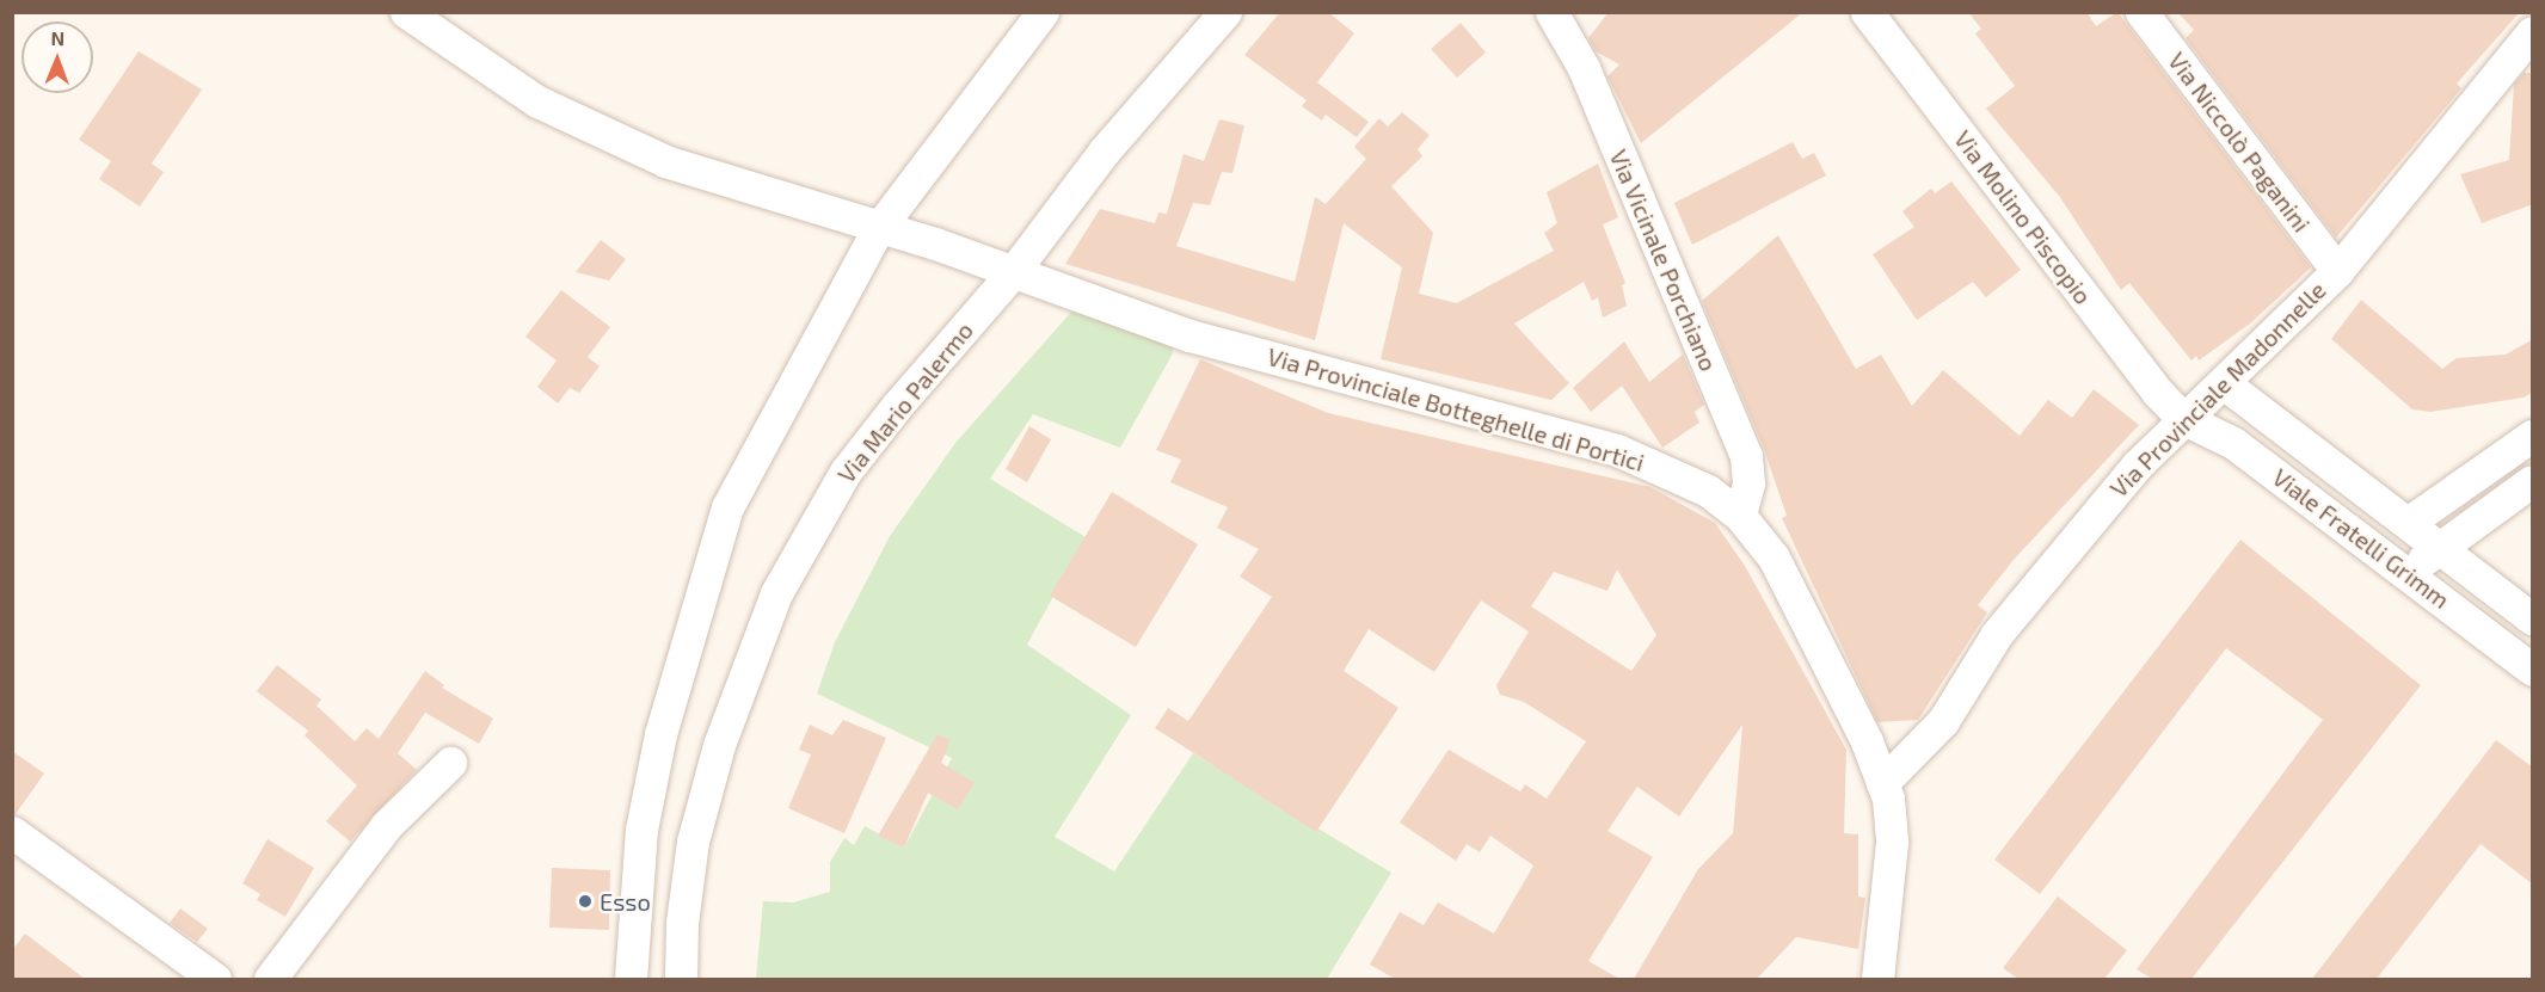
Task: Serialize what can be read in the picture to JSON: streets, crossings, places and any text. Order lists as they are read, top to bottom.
{
  "streets": {
    "street": [
      "Via Niccolò Paganini",
      "Via Molino Piscopio",
      "Via Vicinale Porchiano",
      "Via Provinciale Madonnelle",
      "Via Mario Palermo",
      "Via Provinciale Botteghelle di Portici",
      "Viale Fratelli Grimm"
    ]
  },
  "crossings": [
    ["Via Niccolò Paganini", "Via Provinciale Madonnelle"],
    ["Via Molino Piscopio", "Via Provinciale Madonnelle"],
    ["Via Molino Piscopio", "Viale Fratelli Grimm"],
    ["Via Vicinale Porchiano", "Via Provinciale Botteghelle di Portici"],
    ["Via Provinciale Madonnelle", "Via Provinciale Botteghelle di Portici"],
    ["Via Provinciale Madonnelle", "Viale Fratelli Grimm"],
    ["Via Mario Palermo", "Via Provinciale Botteghelle di Portici"]
  ],
  "places": ["Esso"],
  "north": "top"
}
